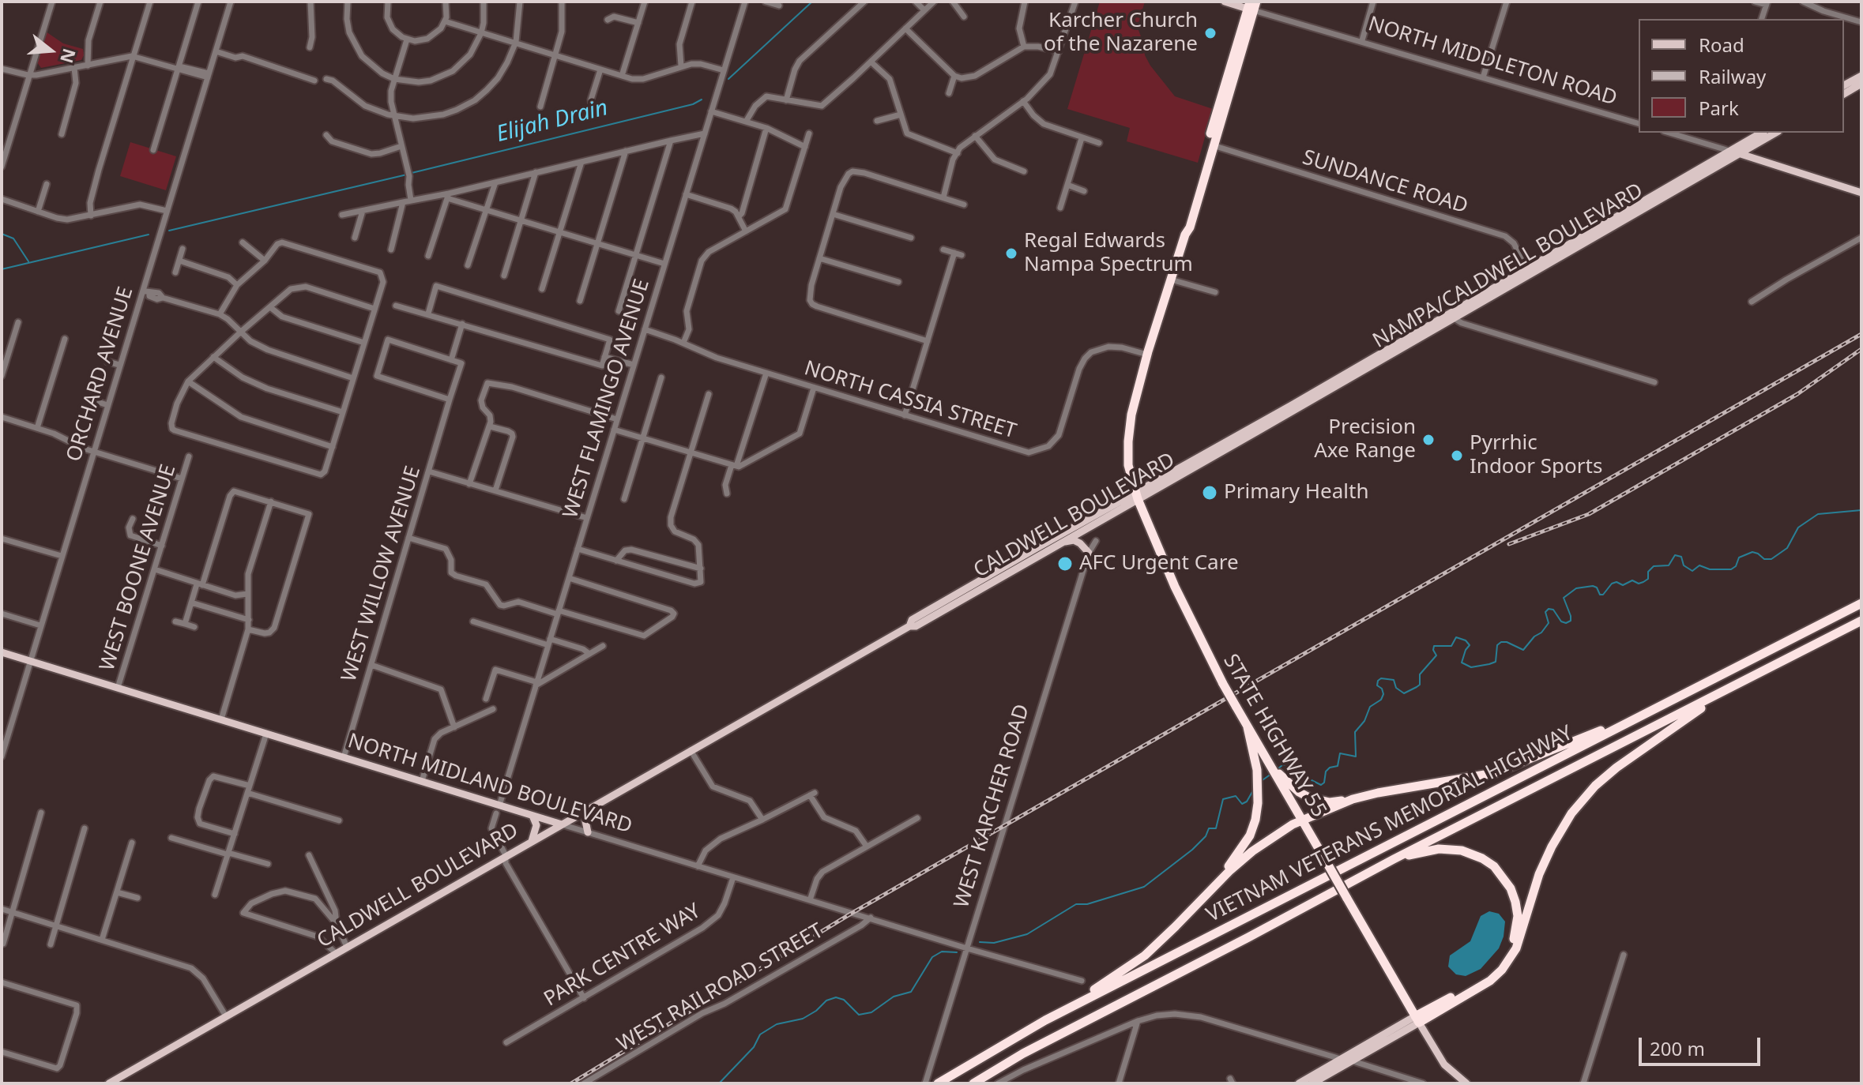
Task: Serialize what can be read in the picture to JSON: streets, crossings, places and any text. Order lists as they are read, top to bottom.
{
  "streets": {
    "highway": ["STATE HIGHWAY 55", "VIETNAM VETERANS MEMORIAL HIGHWAY"],
    "main road": [
      "NORTH MIDDLETON ROAD",
      "NAMPA/CALDWELL BOULEVARD",
      "CALDWELL BOULEVARD",
      "NORTH MIDLAND BOULEVARD"
    ],
    "street": [
      "SUNDANCE ROAD",
      "ORCHARD AVENUE",
      "WEST FLAMINGO AVENUE",
      "NORTH CASSIA STREET",
      "WEST BOONE AVENUE",
      "WEST WILLOW AVENUE",
      "WEST KARCHER ROAD",
      "PARK CENTRE WAY",
      "WEST RAILROAD STREET"
    ]
  },
  "crossings": [
    ["SUNDANCE ROAD", "NAMPA/CALDWELL BOULEVARD"],
    ["NAMPA/CALDWELL BOULEVARD", "CALDWELL BOULEVARD"],
    ["ORCHARD AVENUE", "NORTH MIDLAND BOULEVARD"],
    ["WEST FLAMINGO AVENUE", "NORTH CASSIA STREET"],
    ["WEST FLAMINGO AVENUE", "NORTH MIDLAND BOULEVARD"],
    ["CALDWELL BOULEVARD", "STATE HIGHWAY 55"],
    ["CALDWELL BOULEVARD", "NORTH MIDLAND BOULEVARD"],
    ["WEST BOONE AVENUE", "NORTH MIDLAND BOULEVARD"],
    ["WEST WILLOW AVENUE", "NORTH MIDLAND BOULEVARD"],
    ["NORTH MIDLAND BOULEVARD", "WEST KARCHER ROAD"],
    ["NORTH MIDLAND BOULEVARD", "PARK CENTRE WAY"],
    ["NORTH MIDLAND BOULEVARD", "WEST RAILROAD STREET"]
  ],
  "water": ["Elijah Drain"],
  "places": [
    "Karcher Church of the Nazarene",
    "Regal Edwards Nampa Spectrum",
    "Precision Axe Range",
    "Pyrrhic Indoor Sports",
    "Primary Health",
    "AFC Urgent Care"
  ],
  "legend": ["Road", "Railway", "Park"],
  "scale_bar": "200 m",
  "north": "right"
}
